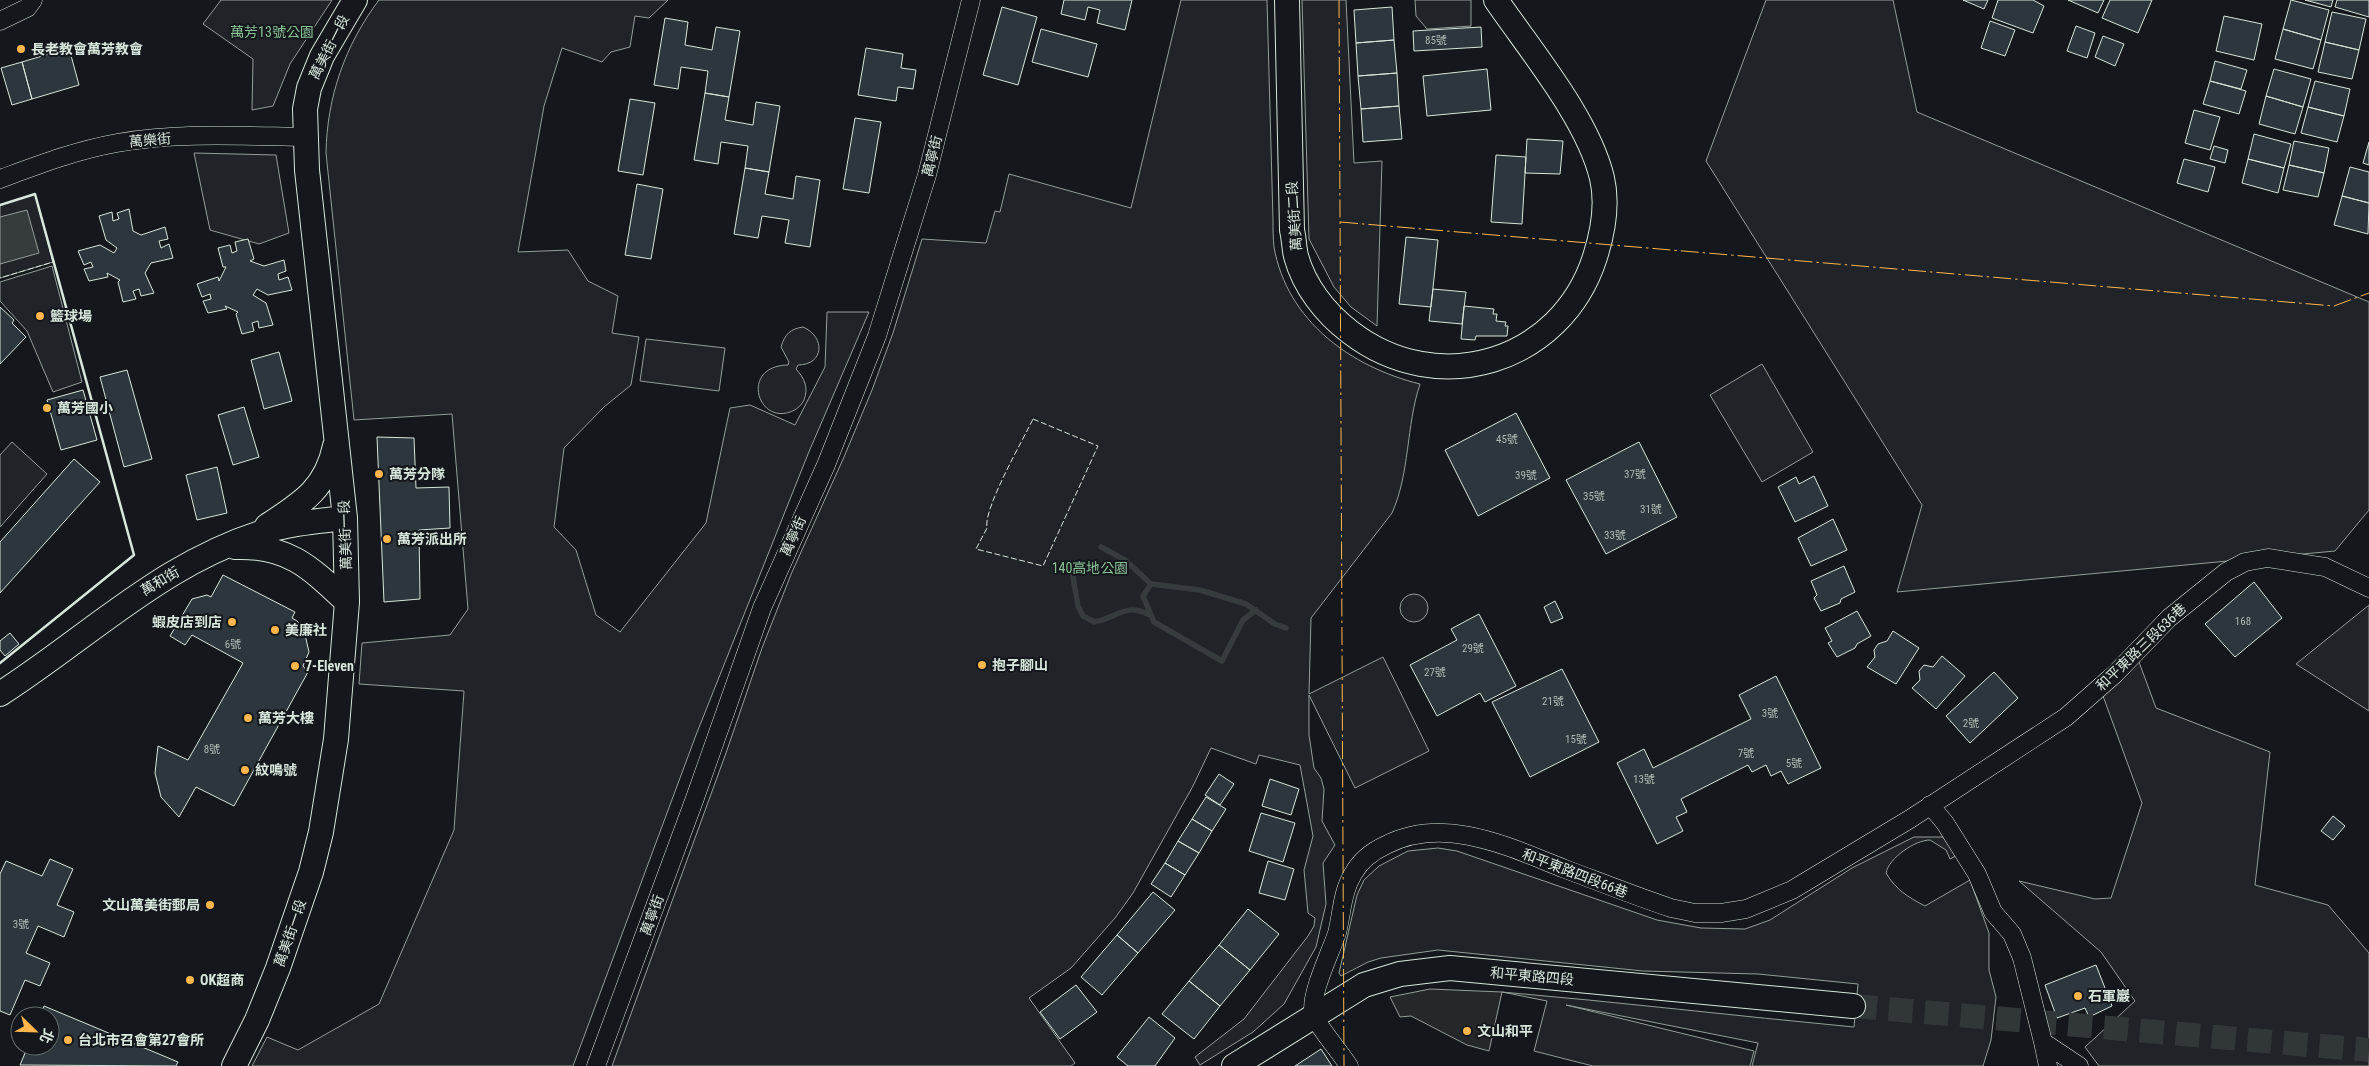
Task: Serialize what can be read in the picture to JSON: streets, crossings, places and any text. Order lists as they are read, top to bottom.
{
  "streets": {
    "street": [
      "萬美街一段",
      "萬樂街",
      "萬寧街",
      "萬美街二段",
      "萬和街",
      "和平東路三段636巷",
      "和平東路四段66巷",
      "和平東路四段"
    ]
  },
  "crossings": [
    ["萬美街一段", "萬樂街"],
    ["萬美街一段", "萬和街"],
    ["和平東路三段636巷", "和平東路四段66巷"],
    ["和平東路四段66巷", "和平東路四段"]
  ],
  "parks": ["萬芳13號公園", "140高地公園"],
  "places": [
    "長老教會萬芳教會",
    "籃球場",
    "萬芳國小",
    "萬芳分隊",
    "萬芳派出所",
    "蝦皮店到店",
    "美廉社",
    "抱子腳山",
    "7-Eleven",
    "萬芳大樓",
    "紋鳴號",
    "文山萬美街郵局",
    "OK超商",
    "石軍巖",
    "文山和平",
    "台北市召會第27會所"
  ],
  "house_numbers": [
    "85號",
    "45號",
    "37號",
    "39號",
    "35號",
    "31號",
    "33號",
    "168",
    "6號",
    "29號",
    "27號",
    "21號",
    "3號",
    "2號",
    "15號",
    "8號",
    "7號",
    "5號",
    "13號",
    "3號"
  ],
  "north": "bottom right"
}
